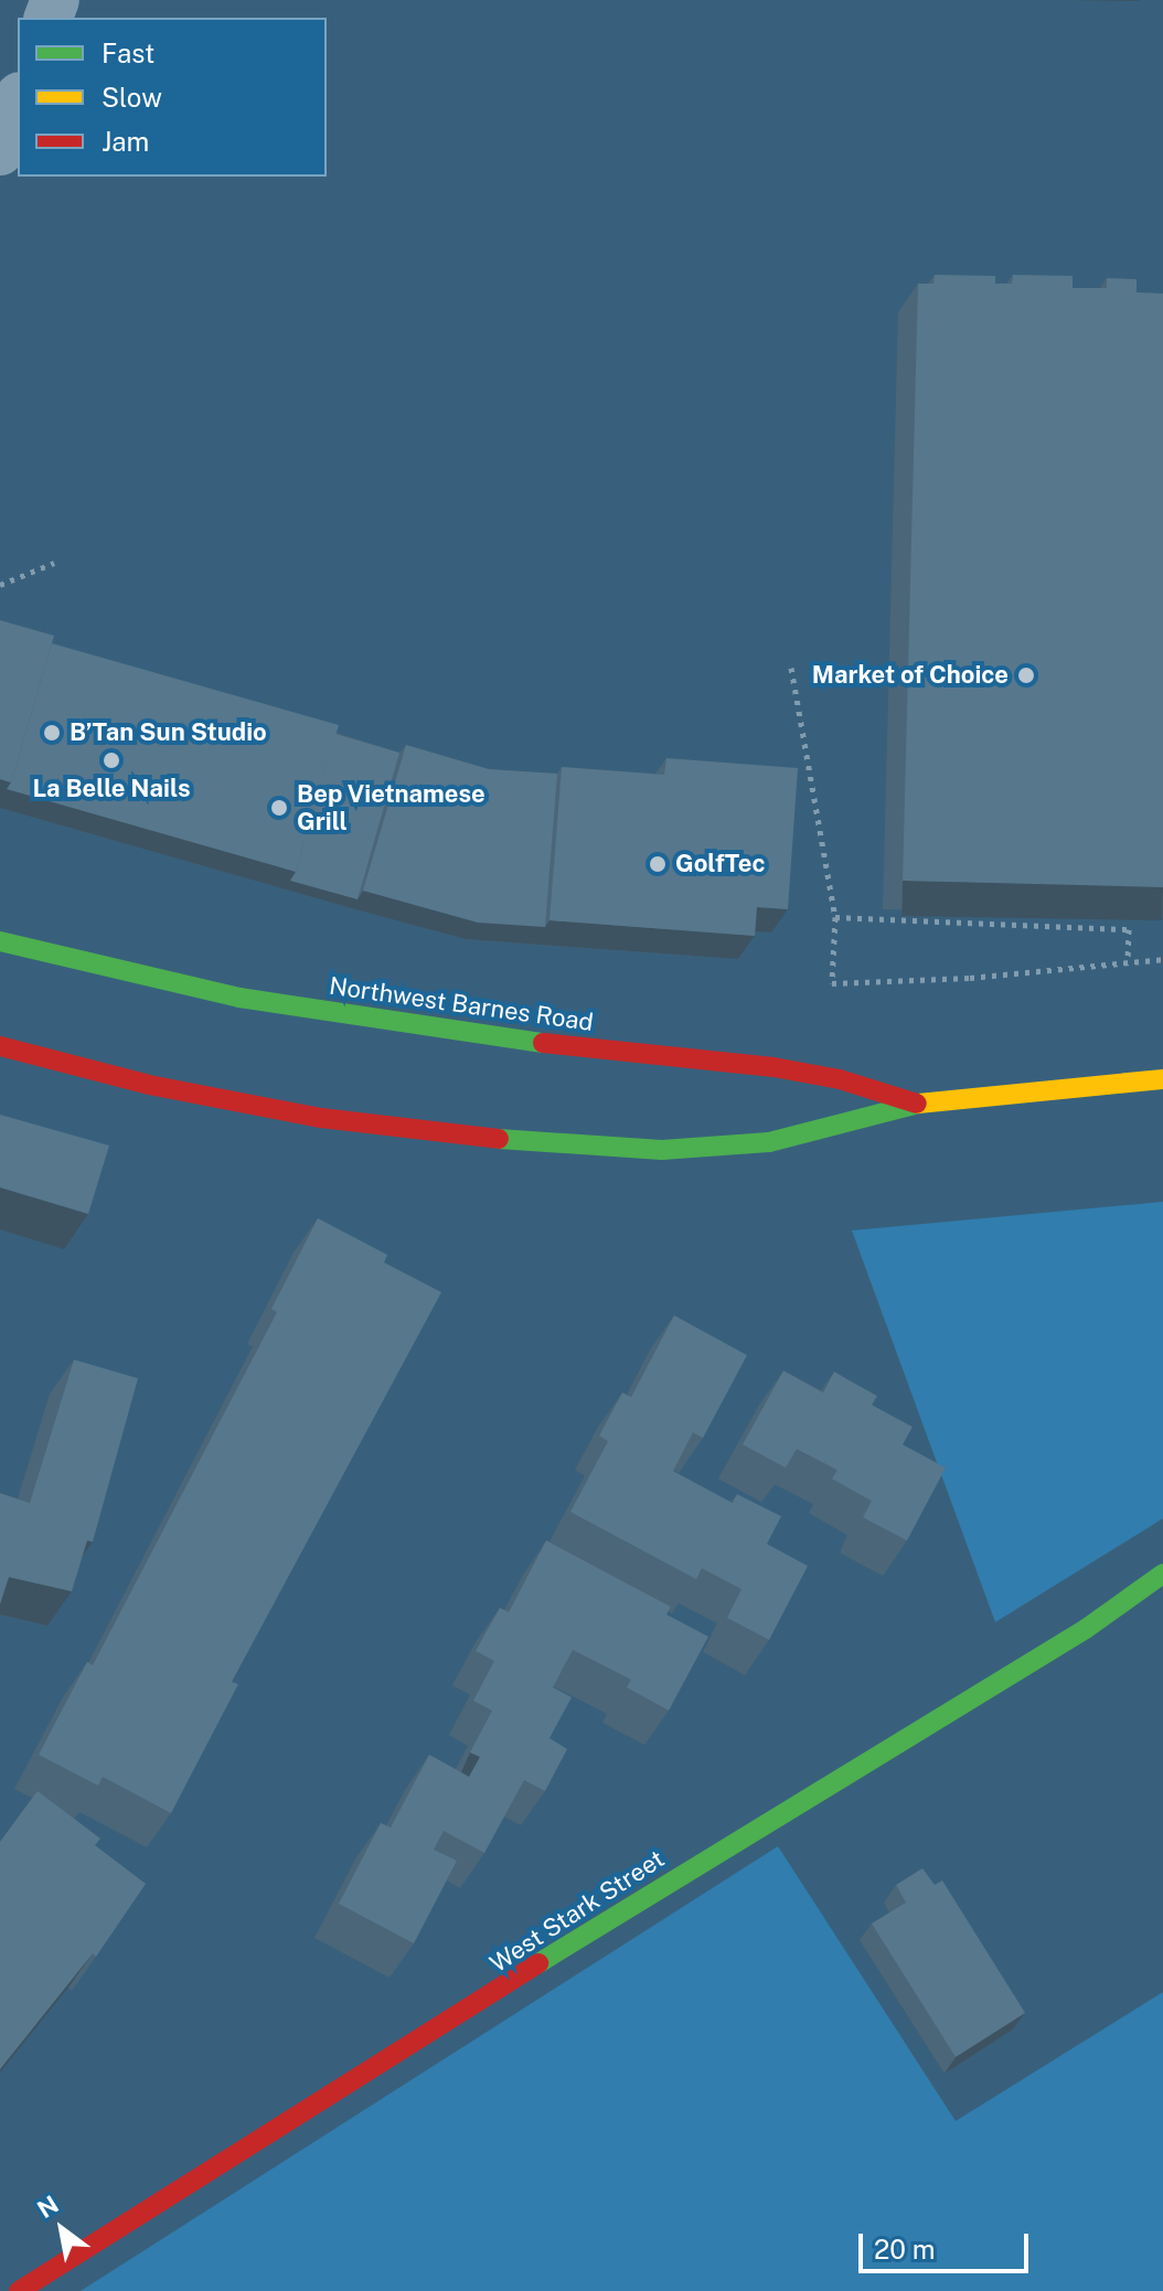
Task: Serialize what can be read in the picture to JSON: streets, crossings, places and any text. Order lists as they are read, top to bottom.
{
  "streets": {
    "main road": ["Northwest Barnes Road", "West Stark Street"]
  },
  "places": [
    "Market of Choice",
    "B’Tan Sun Studio",
    "La Belle Nails",
    "Bep Vietnamese Grill",
    "GolfTec"
  ],
  "legend": ["Fast", "Slow", "Jam"],
  "scale_bar": "20 m",
  "north": "top left"
}
